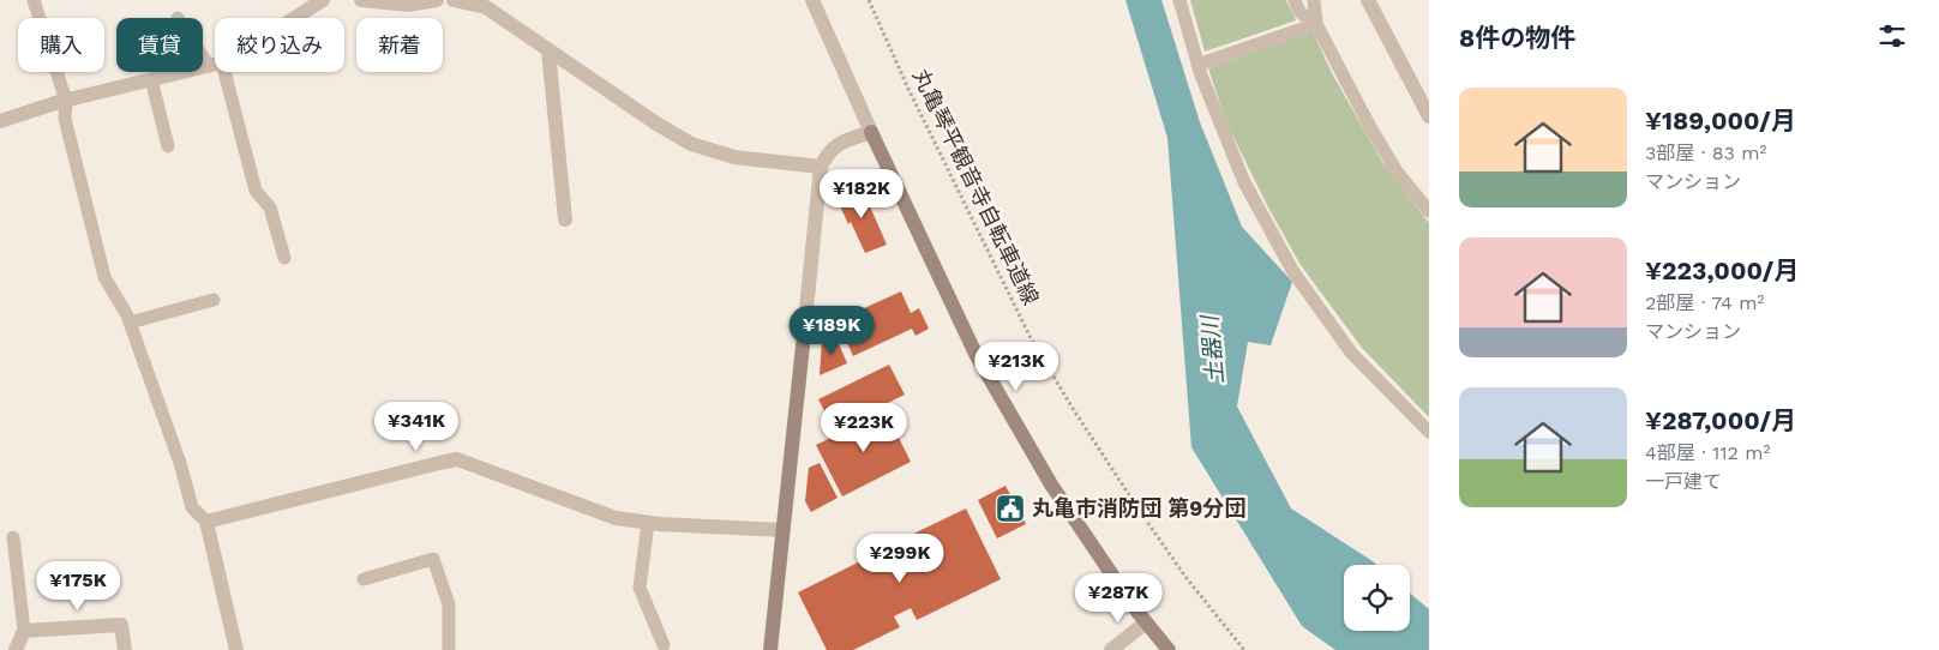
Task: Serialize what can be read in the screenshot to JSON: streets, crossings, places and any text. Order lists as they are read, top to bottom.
{
  "streets": {
    "path": ["丸亀琴平観音寺自転車道線"]
  },
  "water": ["土器川"],
  "places": {
    "public building": ["丸亀市消防団 第9分団"]
  },
  "page": {
    "heading": "8件の物件",
    "chip": [
      "購入",
      "賃貸",
      "絞り込み",
      "新着"
    ],
    "list": [
      {
        "name": "¥189,000/月",
        "note": "3部屋 · 83 m² · マンション"
      },
      {
        "name": "¥223,000/月",
        "note": "2部屋 · 74 m² · マンション"
      },
      {
        "name": "¥287,000/月",
        "note": "4部屋 · 112 m² · 一戸建て"
      }
    ],
    "price": [
      "¥182K",
      "¥189K",
      "¥213K",
      "¥341K",
      "¥223K",
      "¥299K",
      "¥175K",
      "¥287K"
    ]
  }
}
